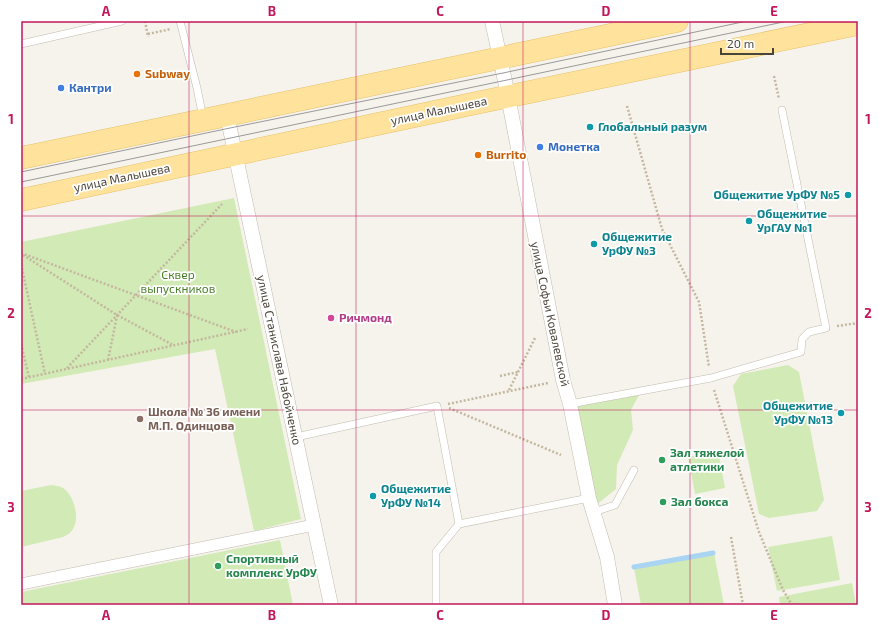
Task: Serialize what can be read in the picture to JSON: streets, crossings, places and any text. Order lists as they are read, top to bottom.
{
  "streets": {
    "main road": ["улица Малышева"],
    "street": ["улица Софьи Ковалевской", "улица Станислава Набойченко"]
  },
  "crossings": [
    ["улица Малышева", "улица Софьи Ковалевской"],
    ["улица Малышева", "улица Станислава Набойченко"]
  ],
  "parks": ["Сквер выпускников"],
  "places": [
    "Subway",
    "Кантри",
    "Глобальный разум",
    "Монетка",
    "Burrito",
    "Общежитие УрФУ №5",
    "Общежитие УрГАУ №1",
    "Общежитие УрФУ №3",
    "Ричмонд",
    "Общежитие УрФУ №13",
    "Школа № 36 имени М.П. Одинцова",
    "Зал тяжелой атлетики",
    "Общежитие УрФУ №14",
    "Зал бокса",
    "Спортивный комплекс УрФУ"
  ],
  "scale_bar": "20 m",
  "grid": {
    "columns": [
      "A",
      "B",
      "C",
      "D",
      "E"
    ],
    "rows": ["1", "2", "3"]
  }
}
